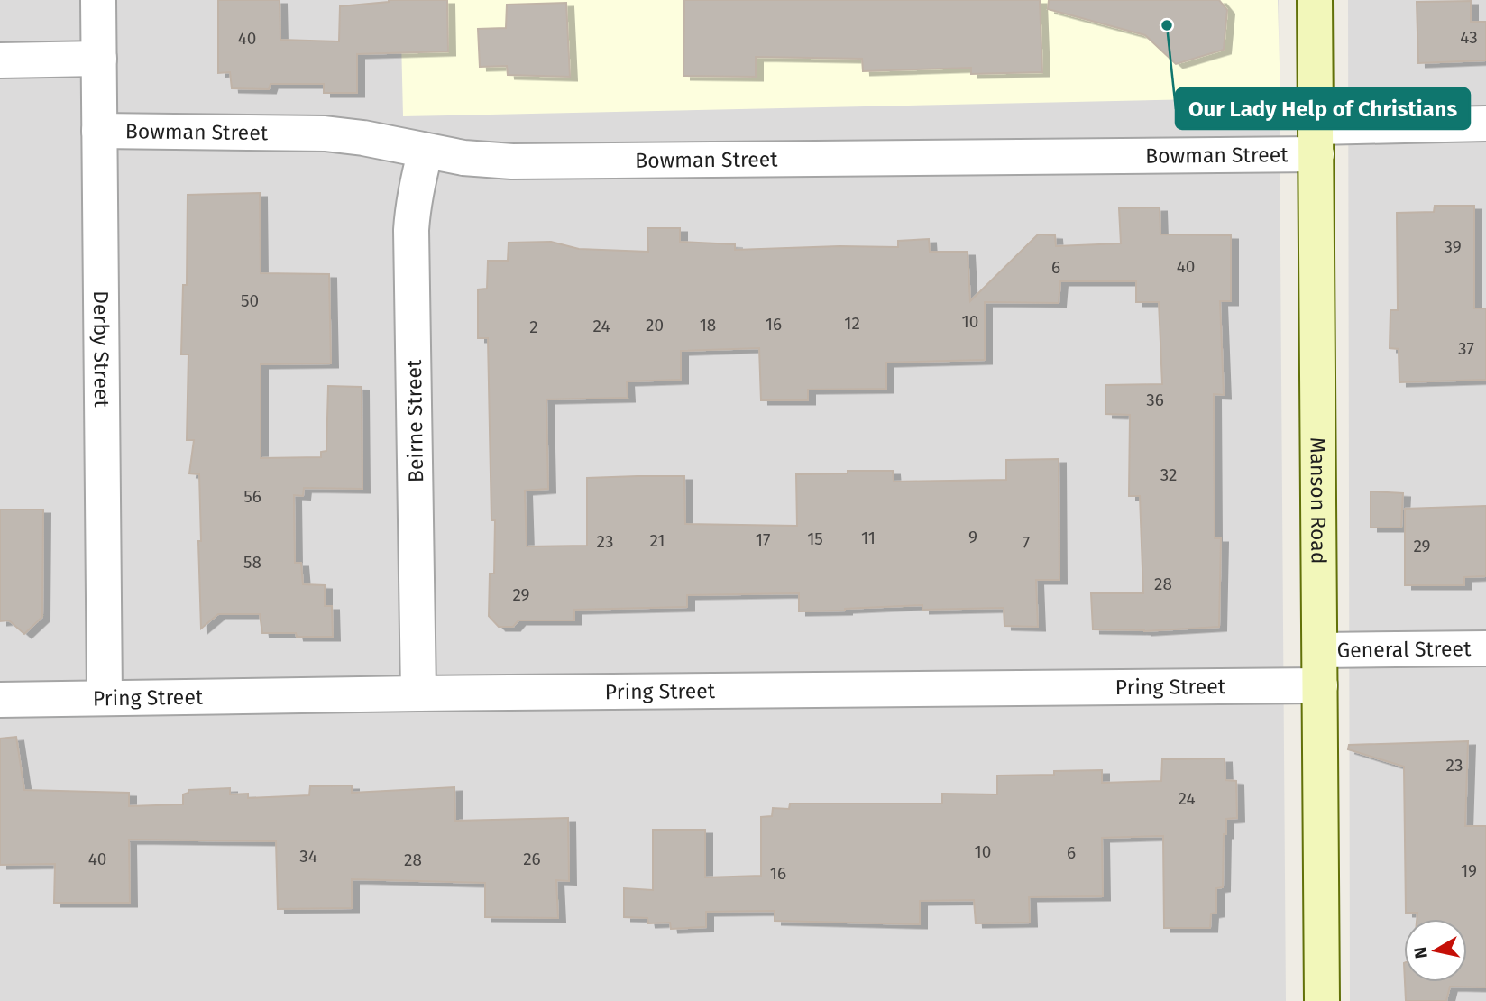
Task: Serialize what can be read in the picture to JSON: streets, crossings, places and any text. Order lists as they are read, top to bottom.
{
  "streets": {
    "street": [
      "Bowman Street",
      "Derby Street",
      "Beirne Street",
      "Manson Road",
      "General Street",
      "Pring Street"
    ]
  },
  "crossings": [
    ["Bowman Street", "Derby Street"],
    ["Bowman Street", "Beirne Street"],
    ["Bowman Street", "Manson Road"],
    ["Derby Street", "Pring Street"],
    ["Beirne Street", "Pring Street"],
    ["Manson Road", "General Street"],
    ["Manson Road", "Pring Street"]
  ],
  "places": ["Our Lady Help of Christians"],
  "house_numbers": [
    "43",
    "40",
    "39",
    "40",
    "6",
    "50",
    "10",
    "12",
    "16",
    "20",
    "18",
    "24",
    "2",
    "37",
    "36",
    "32",
    "56",
    "9",
    "11",
    "15",
    "17",
    "21",
    "23",
    "7",
    "29",
    "58",
    "28",
    "29",
    "23",
    "24",
    "10",
    "6",
    "34",
    "40",
    "26",
    "28",
    "19",
    "16"
  ],
  "north": "left"
}
